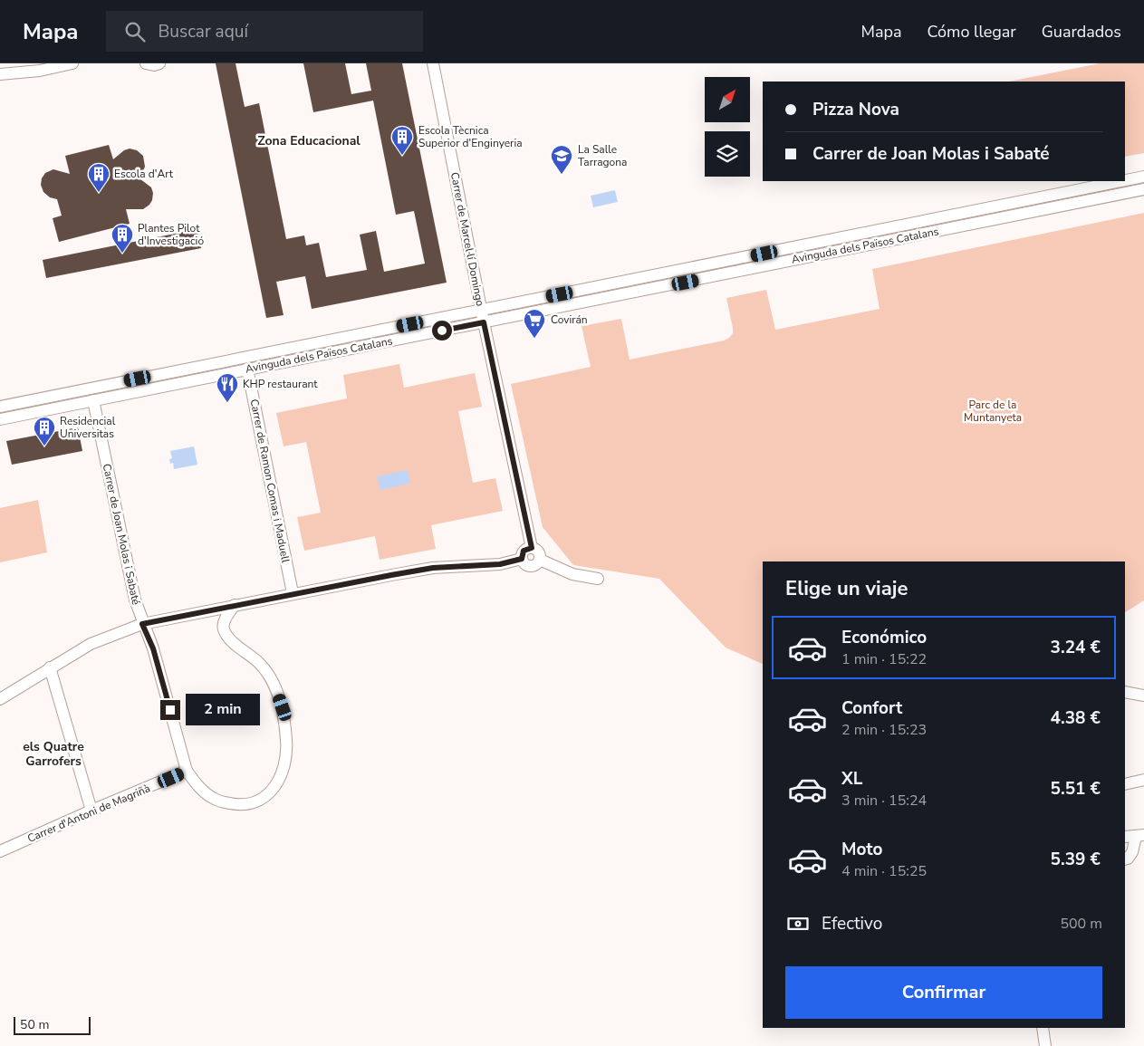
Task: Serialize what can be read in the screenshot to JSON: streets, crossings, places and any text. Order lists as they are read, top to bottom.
{
  "streets": {
    "street": [
      "Carrer de Marcel·lí Domingo",
      "Avinguda dels Països Catalans",
      "Carrer de Ramon Comas i Maduell",
      "Carrer de Joan Molas i Sabaté",
      "Carrer d'Antoni de Magriñà"
    ]
  },
  "crossings": [
    ["Carrer de Marcel·lí Domingo", "Avinguda dels Països Catalans"],
    ["Avinguda dels Països Catalans", "Carrer de Ramon Comas i Maduell"],
    ["Avinguda dels Països Catalans", "Carrer de Joan Molas i Sabaté"],
    ["Carrer de Joan Molas i Sabaté", "Carrer d'Antoni de Magriñà"]
  ],
  "districts": ["Zona Educacional", "els Quatre Garrofers"],
  "parks": ["Parc de la Muntanyeta"],
  "places": {
    "building": [
      "Escola Tècnica Superior d'Enginyeria",
      "Escola d'Art",
      "Plantes Pilot d'Investigació",
      "Residencial Universitas"
    ],
    "school or university": ["La Salle Tarragona"],
    "supermarket": ["Covirán"],
    "restaurant": ["KHP restaurant"]
  },
  "scale_bar": "50 m",
  "north": "top right",
  "page": {
    "header": "Mapa",
    "search": "Buscar aquí",
    "nav": ["Mapa", "Cómo llegar", "Guardados"],
    "banner": ["Pizza Nova", "Carrer de Joan Molas i Sabaté"],
    "heading": "Elige un viaje",
    "list": [
      {
        "name": "Económico",
        "note": "1 min · 15:22",
        "value": "3.24 €"
      },
      {
        "name": "Confort",
        "note": "2 min · 15:23",
        "value": "4.38 €"
      },
      {
        "name": "XL",
        "note": "3 min · 15:24",
        "value": "5.51 €"
      },
      {
        "name": "Moto",
        "note": "4 min · 15:25",
        "value": "5.39 €"
      }
    ],
    "bubble": "2 min",
    "pay": ["Efectivo", "500 m"],
    "buttons": "Confirmar",
    "scale": "50 m"
  }
}
